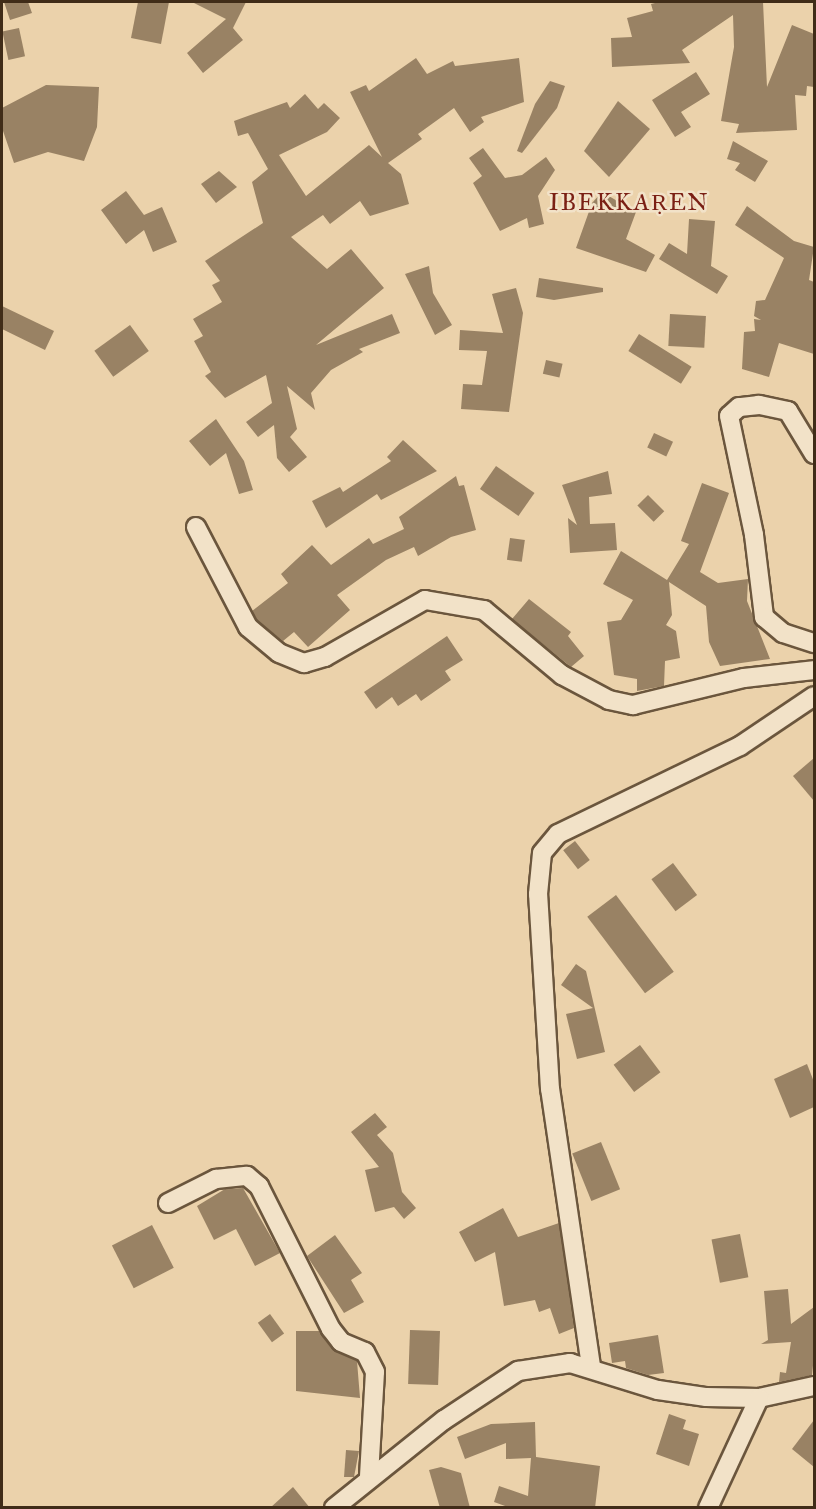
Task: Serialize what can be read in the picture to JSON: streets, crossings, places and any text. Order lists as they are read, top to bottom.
{
  "districts": ["IBEKKAṚEN"]
}
